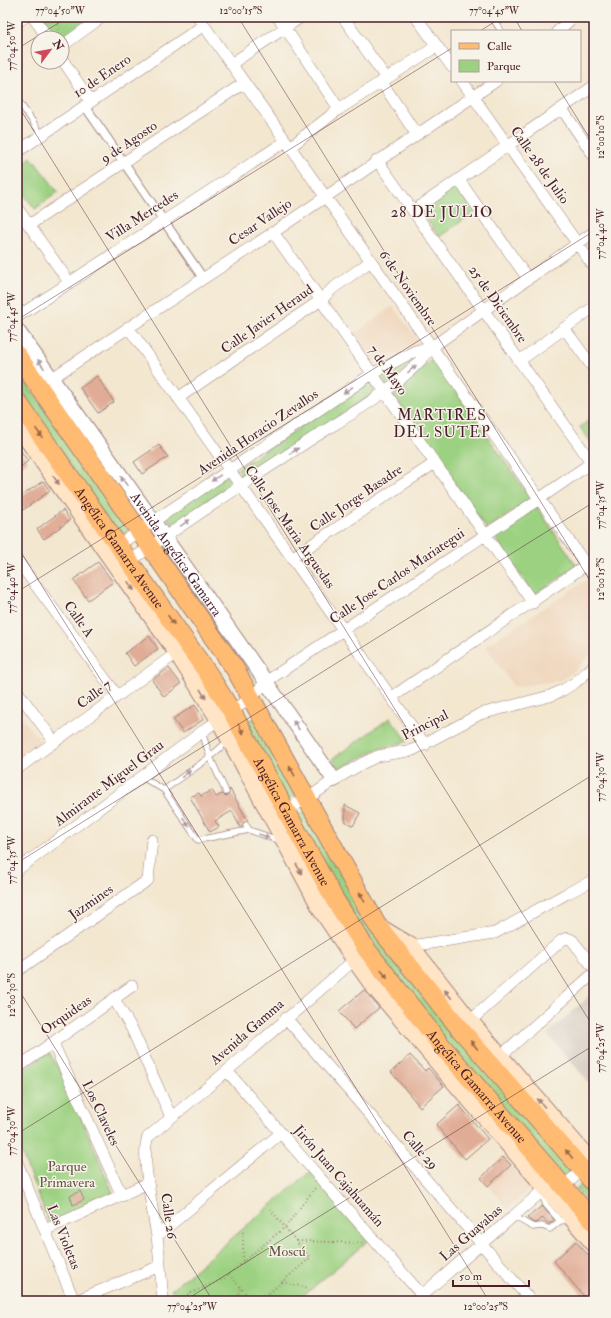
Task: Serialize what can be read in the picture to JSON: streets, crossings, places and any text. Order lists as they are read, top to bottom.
{
  "streets": {
    "main road": ["Angélica Gamarra Avenue"],
    "street": [
      "10 de Enero",
      "9 de Agosto",
      "Calle 28 de Julio",
      "Villa Mercedes",
      "Cesar Vallejo",
      "6 de Noviembre",
      "25 de Diciembre",
      "Calle Javier Heraud",
      "7 de Mayo",
      "Avenida Horacio Zevallos",
      "Calle Jorge Basadre",
      "Calle Jose Maria Arguedas",
      "Avenida Angélica Gamarra",
      "Calle Jose Carlos Mariategui",
      "Calle A",
      "Calle 7",
      "Principal",
      "Almirante Miguel Grau",
      "Jazmines",
      "Orquideas",
      "Avenida Gamma",
      "Los Claveles",
      "Calle 29",
      "Jirón Juan Cajahuamán",
      "Calle 26",
      "Las Guayabas",
      "Las Violetas"
    ]
  },
  "crossings": [
    ["10 de Enero", "6 de Noviembre"],
    ["9 de Agosto", "6 de Noviembre"],
    ["Calle 28 de Julio", "Cesar Vallejo"],
    ["Calle 28 de Julio", "Avenida Horacio Zevallos"],
    ["Villa Mercedes", "6 de Noviembre"],
    ["Cesar Vallejo", "6 de Noviembre"],
    ["Cesar Vallejo", "25 de Diciembre"],
    ["Cesar Vallejo", "7 de Mayo"],
    ["Cesar Vallejo", "Calle Jose Maria Arguedas"],
    ["Cesar Vallejo", "Angélica Gamarra Avenue"],
    ["6 de Noviembre", "Calle Javier Heraud"],
    ["6 de Noviembre", "Avenida Horacio Zevallos"],
    ["6 de Noviembre", "Calle Jose Carlos Mariategui"],
    ["25 de Diciembre", "Avenida Horacio Zevallos"],
    ["25 de Diciembre", "Calle Jose Carlos Mariategui"],
    ["Calle Javier Heraud", "7 de Mayo"],
    ["Calle Javier Heraud", "Calle Jose Maria Arguedas"],
    ["7 de Mayo", "Avenida Horacio Zevallos"],
    ["7 de Mayo", "Calle Jorge Basadre"],
    ["7 de Mayo", "Calle Jose Carlos Mariategui"],
    ["Avenida Horacio Zevallos", "Calle Jose Maria Arguedas"],
    ["Avenida Horacio Zevallos", "Angélica Gamarra Avenue"],
    ["Avenida Horacio Zevallos", "Avenida Angélica Gamarra"],
    ["Calle Jorge Basadre", "Calle Jose Maria Arguedas"],
    ["Calle Jose Maria Arguedas", "Calle Jose Carlos Mariategui"],
    ["Calle Jose Maria Arguedas", "Principal"],
    ["Angélica Gamarra Avenue", "Avenida Angélica Gamarra"],
    ["Angélica Gamarra Avenue", "Calle Jose Carlos Mariategui"],
    ["Angélica Gamarra Avenue", "Calle 7"],
    ["Angélica Gamarra Avenue", "Principal"],
    ["Angélica Gamarra Avenue", "Almirante Miguel Grau"],
    ["Angélica Gamarra Avenue", "Avenida Gamma"],
    ["Angélica Gamarra Avenue", "Las Guayabas"],
    ["Avenida Angélica Gamarra", "Calle Jose Carlos Mariategui"],
    ["Avenida Angélica Gamarra", "Principal"],
    ["Calle Jose Carlos Mariategui", "Almirante Miguel Grau"],
    ["Calle A", "Calle 7"],
    ["Orquideas", "Los Claveles"],
    ["Avenida Gamma", "Calle 29"],
    ["Avenida Gamma", "Jirón Juan Cajahuamán"],
    ["Avenida Gamma", "Calle 26"],
    ["Calle 29", "Las Guayabas"],
    ["Jirón Juan Cajahuamán", "Las Guayabas"]
  ],
  "one_way": ["Avenida Angélica Gamarra"],
  "districts": ["28 DE JULIO", "MARTIRES DEL SUTEP"],
  "parks": ["Parque Primavera", "Moscú"],
  "legend": ["Calle", "Parque"],
  "scale_bar": "50 m",
  "north": "top right",
  "coordinates": [
    "77°04'50\"W",
    "12°00'15\"S",
    "77°04'45\"W",
    "12°00'10\"S",
    "77°04'40\"W",
    "77°04'35\"W",
    "77°04'30\"W",
    "12°00'30\"S",
    "77°04'25\"W",
    "12°00'25\"S"
  ]
}
